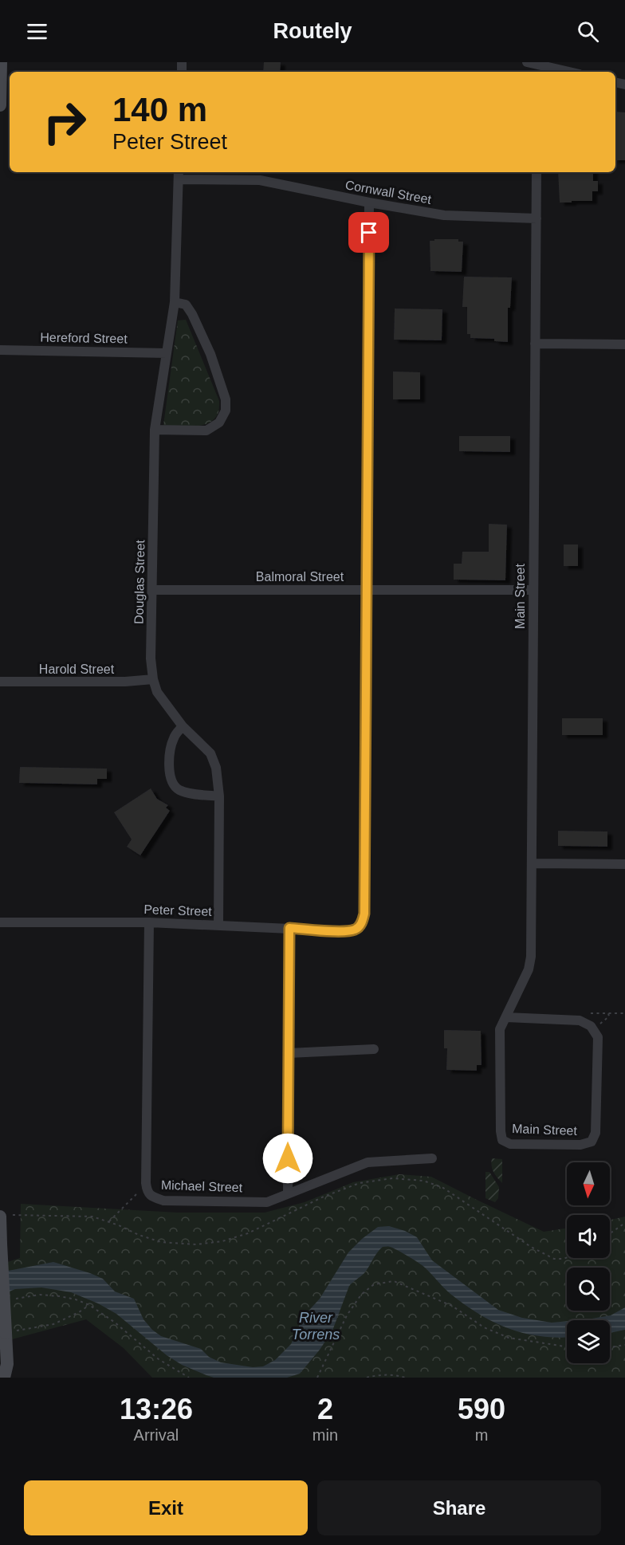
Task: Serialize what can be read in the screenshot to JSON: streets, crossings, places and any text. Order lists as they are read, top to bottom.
{
  "streets": {
    "street": [
      "Cornwall Street",
      "Hereford Street",
      "Balmoral Street",
      "Douglas Street",
      "Main Street",
      "Harold Street",
      "Peter Street",
      "Michael Street"
    ]
  },
  "crossings": [
    ["Cornwall Street", "Douglas Street"],
    ["Cornwall Street", "Main Street"],
    ["Hereford Street", "Douglas Street"],
    ["Balmoral Street", "Douglas Street"],
    ["Balmoral Street", "Main Street"],
    ["Balmoral Street", "Peter Street"],
    ["Douglas Street", "Harold Street"],
    ["Douglas Street", "Peter Street"],
    ["Peter Street", "Michael Street"]
  ],
  "water": ["River Torrens"],
  "north": "bottom",
  "page": {
    "header": "Routely",
    "turn": ["140 m", "Peter Street"],
    "eta": [
      "13:26",
      "Arrival",
      "2",
      "min",
      "590",
      "m"
    ],
    "buttons": ["Exit", "Share"]
  }
}
